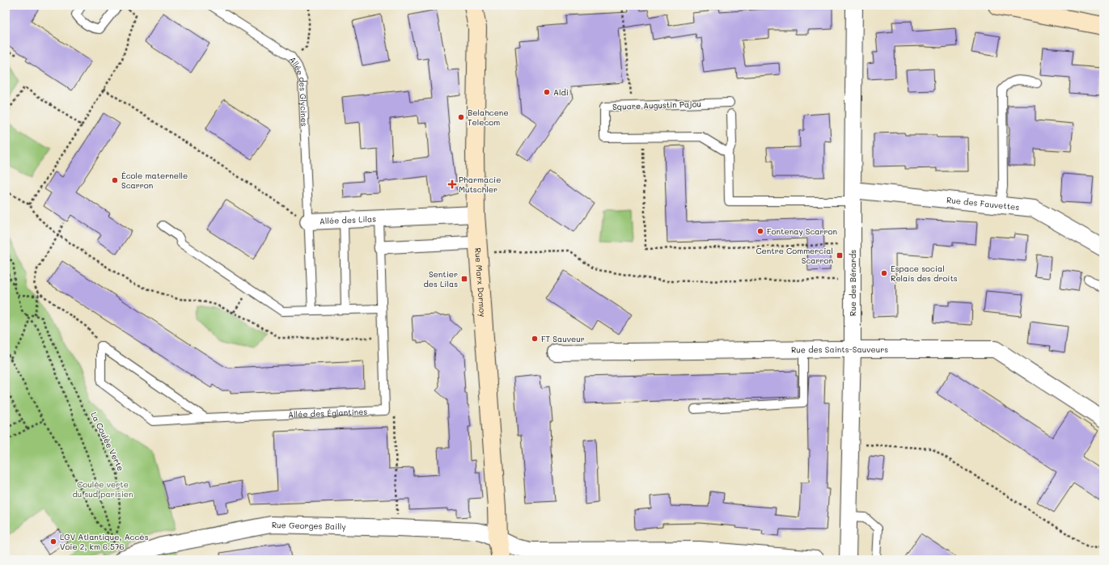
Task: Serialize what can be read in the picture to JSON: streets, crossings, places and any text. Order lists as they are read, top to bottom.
{
  "streets": {
    "main road": ["Rue Marx Dormoy"],
    "street": [
      "Rue des Fauvettes",
      "Allée des Lilas",
      "Rue des Bénards",
      "Rue des Saints-Sauveurs",
      "Rue Georges Bailly"
    ],
    "lane": ["Allée des Glycines", "Square Augustin Pajou", "Allée des Églantines"],
    "path": ["La Coulée Verte"]
  },
  "crossings": [
    ["Allée des Glycines", "Allée des Lilas"],
    ["Rue des Fauvettes", "Rue des Bénards"],
    ["Allée des Lilas", "Rue Marx Dormoy"],
    ["Rue Marx Dormoy", "Rue Georges Bailly"],
    ["Rue des Bénards", "Rue des Saints-Sauveurs"]
  ],
  "parks": ["Coulée verte du sud parisien"],
  "places": {
    "other": [
      "Aldi",
      "Belahcene Telecom",
      "École maternelle Scarron",
      "Fontenay Scarron",
      "Espace social Relais des droits",
      "FT Sauveur",
      "LGV Atlantique, Accès Voie 2, km 6.576"
    ],
    "health": ["Pharmacie Mutschler"],
    "transit": ["Centre Commercial Scarron", "Sentier des Lilas"]
  }
}
